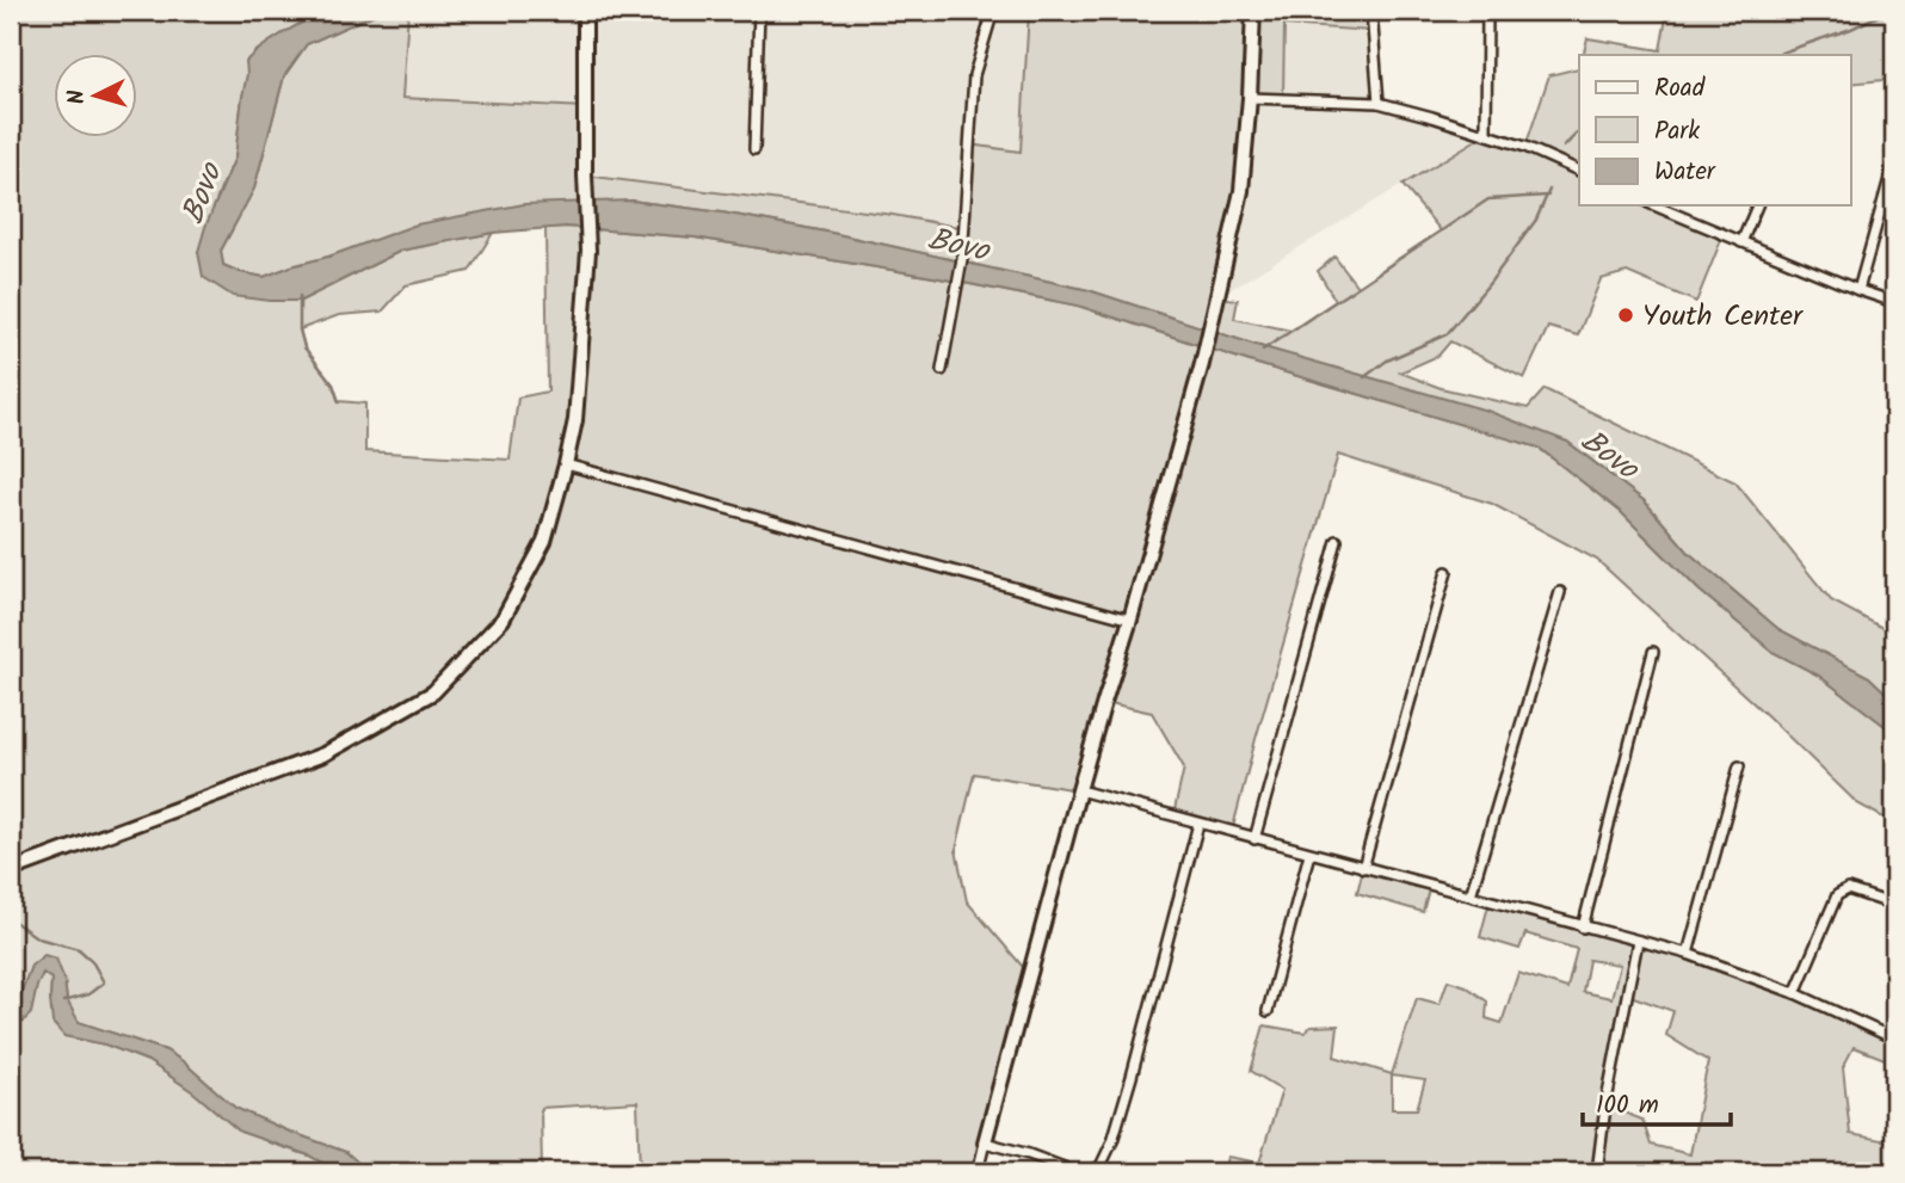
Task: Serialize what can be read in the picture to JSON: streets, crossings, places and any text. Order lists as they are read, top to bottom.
{
  "water": ["Bovo"],
  "places": ["Youth Center"],
  "legend": ["Road", "Park", "Water"],
  "scale_bar": "100 m",
  "north": "left"
}
